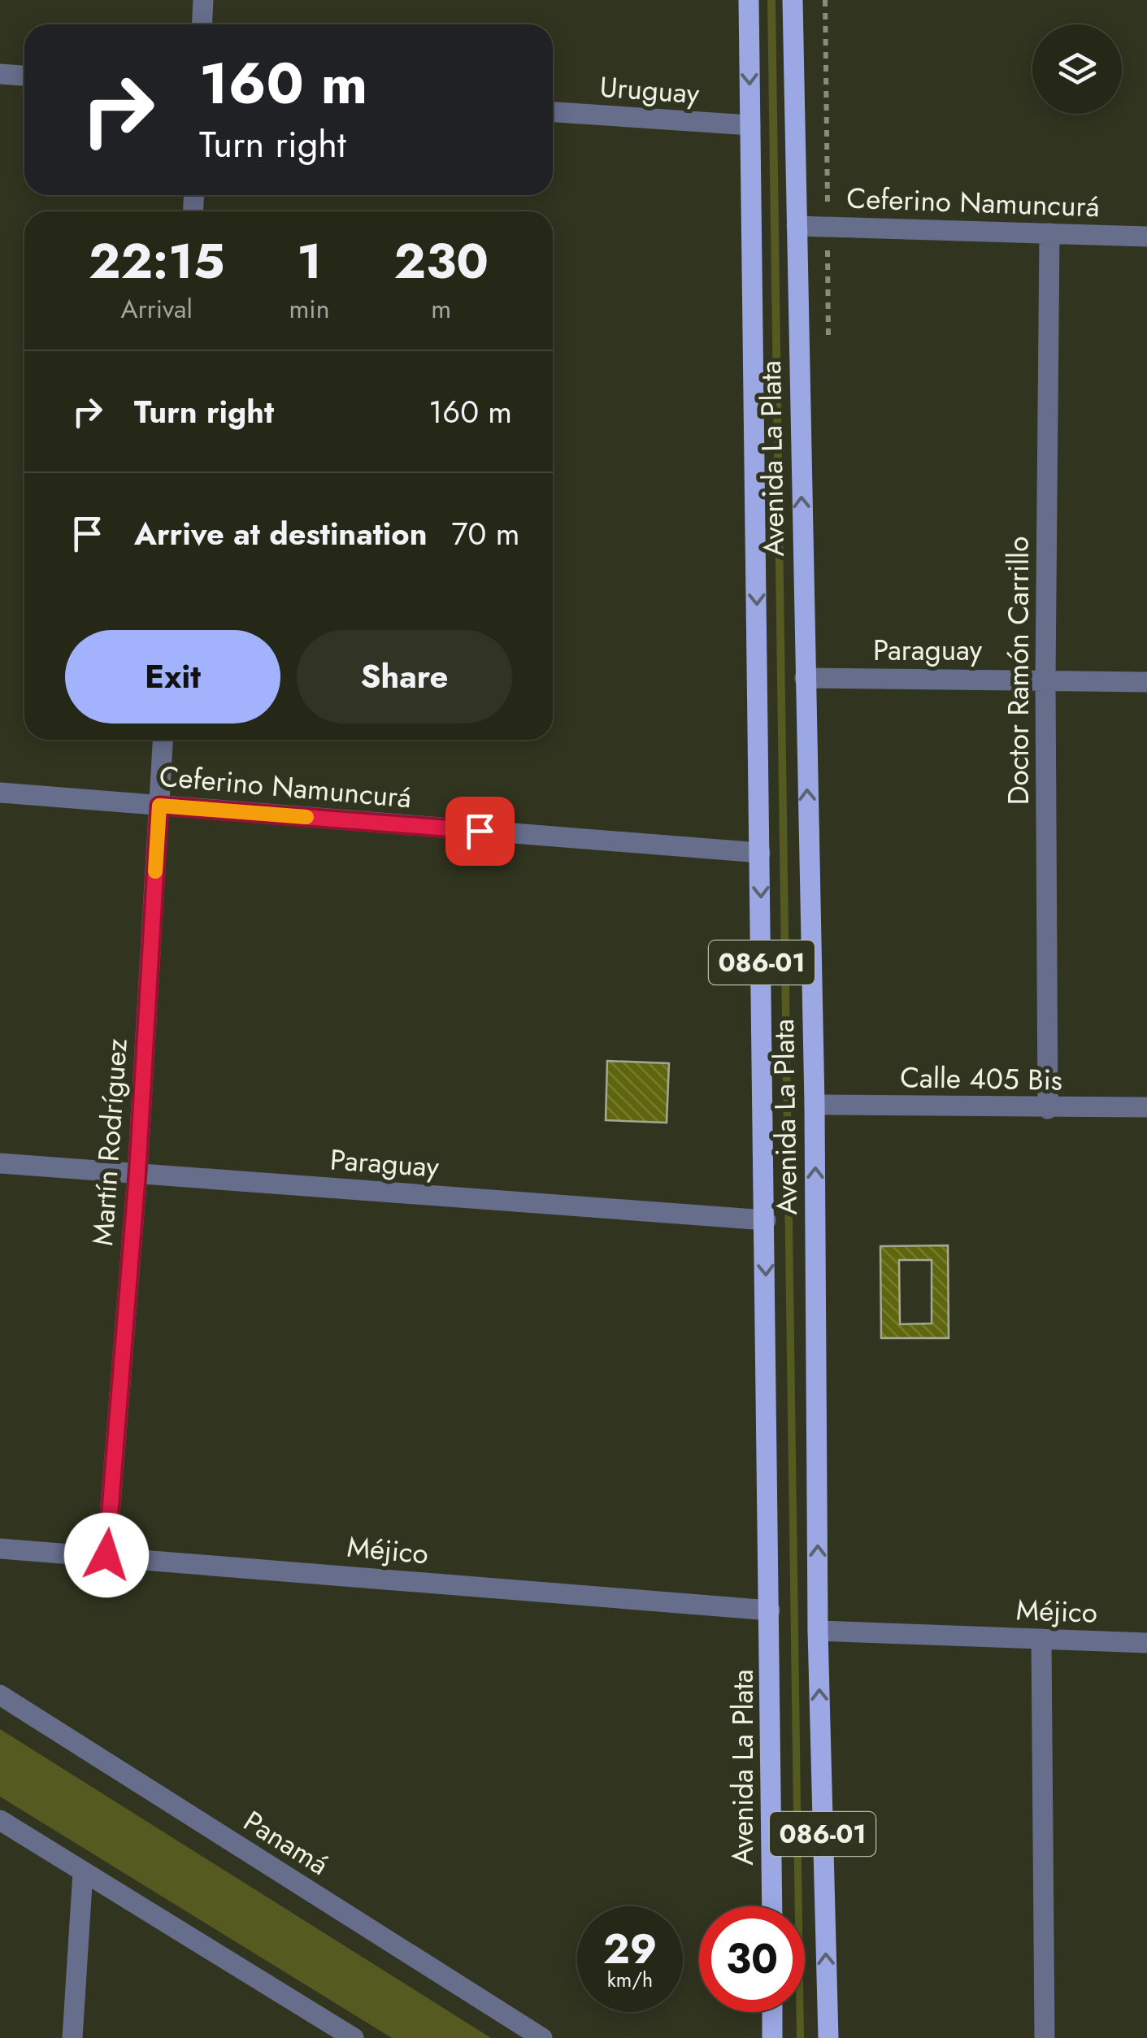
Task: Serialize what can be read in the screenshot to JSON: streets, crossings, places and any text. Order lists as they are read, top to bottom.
{
  "streets": {
    "main road": ["Avenida La Plata", "086-01"],
    "street": [
      "Uruguay",
      "Ceferino Namuncurá",
      "Paraguay",
      "Doctor Ramón Carrillo",
      "Calle 405 Bis",
      "Martín Rodríguez",
      "Méjico",
      "Panamá"
    ]
  },
  "crossings": [
    ["Uruguay", "Avenida La Plata"],
    ["Ceferino Namuncurá", "Avenida La Plata"],
    ["Ceferino Namuncurá", "Doctor Ramón Carrillo"],
    ["Ceferino Namuncurá", "Martín Rodríguez"],
    ["Avenida La Plata", "Paraguay"],
    ["Avenida La Plata", "Calle 405 Bis"],
    ["Avenida La Plata", "Méjico"],
    ["Paraguay", "Doctor Ramón Carrillo"],
    ["Paraguay", "Martín Rodríguez"],
    ["Doctor Ramón Carrillo", "Calle 405 Bis"],
    ["Martín Rodríguez", "Méjico"]
  ],
  "page": {
    "turn": ["160 m", "Turn right"],
    "eta": [
      "22:15",
      "Arrival",
      "1",
      "min",
      "230",
      "m"
    ],
    "list": [
      {
        "name": "Turn right",
        "value": "160 m"
      },
      {
        "name": "Arrive at destination",
        "value": "70 m"
      }
    ],
    "buttons": ["Exit", "Share"],
    "speed": "29 km/h",
    "limit": "30"
  }
}
